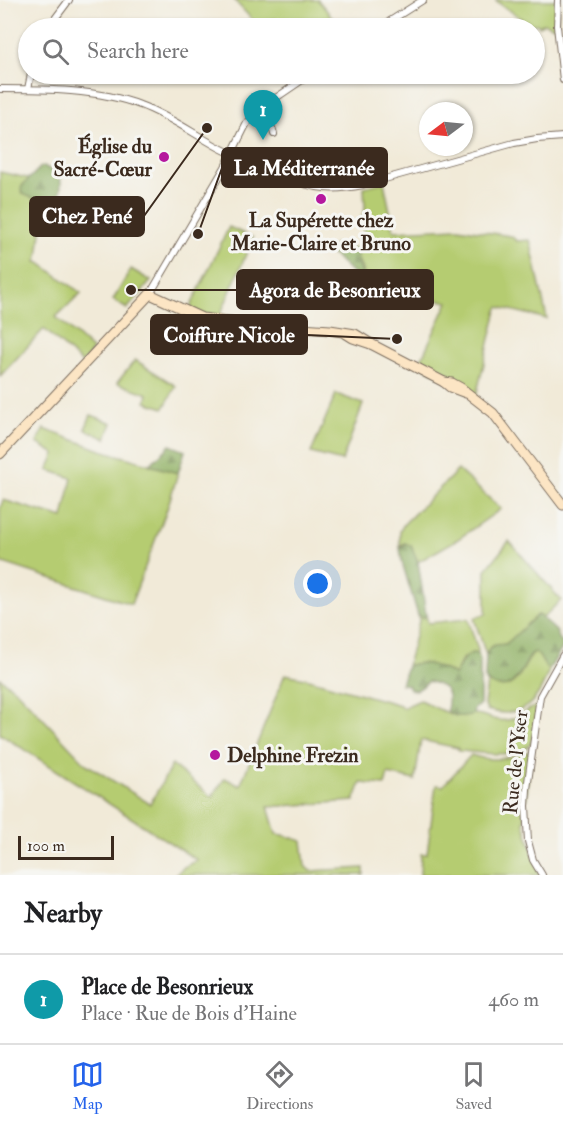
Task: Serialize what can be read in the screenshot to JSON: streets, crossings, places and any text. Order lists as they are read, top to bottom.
{
  "streets": {
    "street": ["Rue de l'Yser"]
  },
  "places": [
    "Chez Pené",
    "Église du Sacré-Cœur",
    "La Supérette chez Marie-Claire et Bruno",
    "La Méditerranée",
    "Agora de Besonrieux",
    "Coiffure Nicole",
    "Delphine Frezin"
  ],
  "scale_bar": "100 m",
  "north": "left",
  "page": {
    "search": "Search here",
    "pins": "1",
    "scale": "100 m",
    "heading": "Nearby",
    "list": [
      {
        "mark": "1",
        "name": "Place de Besonrieux",
        "note": "Place · Rue de Bois d'Haine",
        "value": "460 m"
      }
    ],
    "nav": ["Map", "Directions", "Saved"]
  }
}
